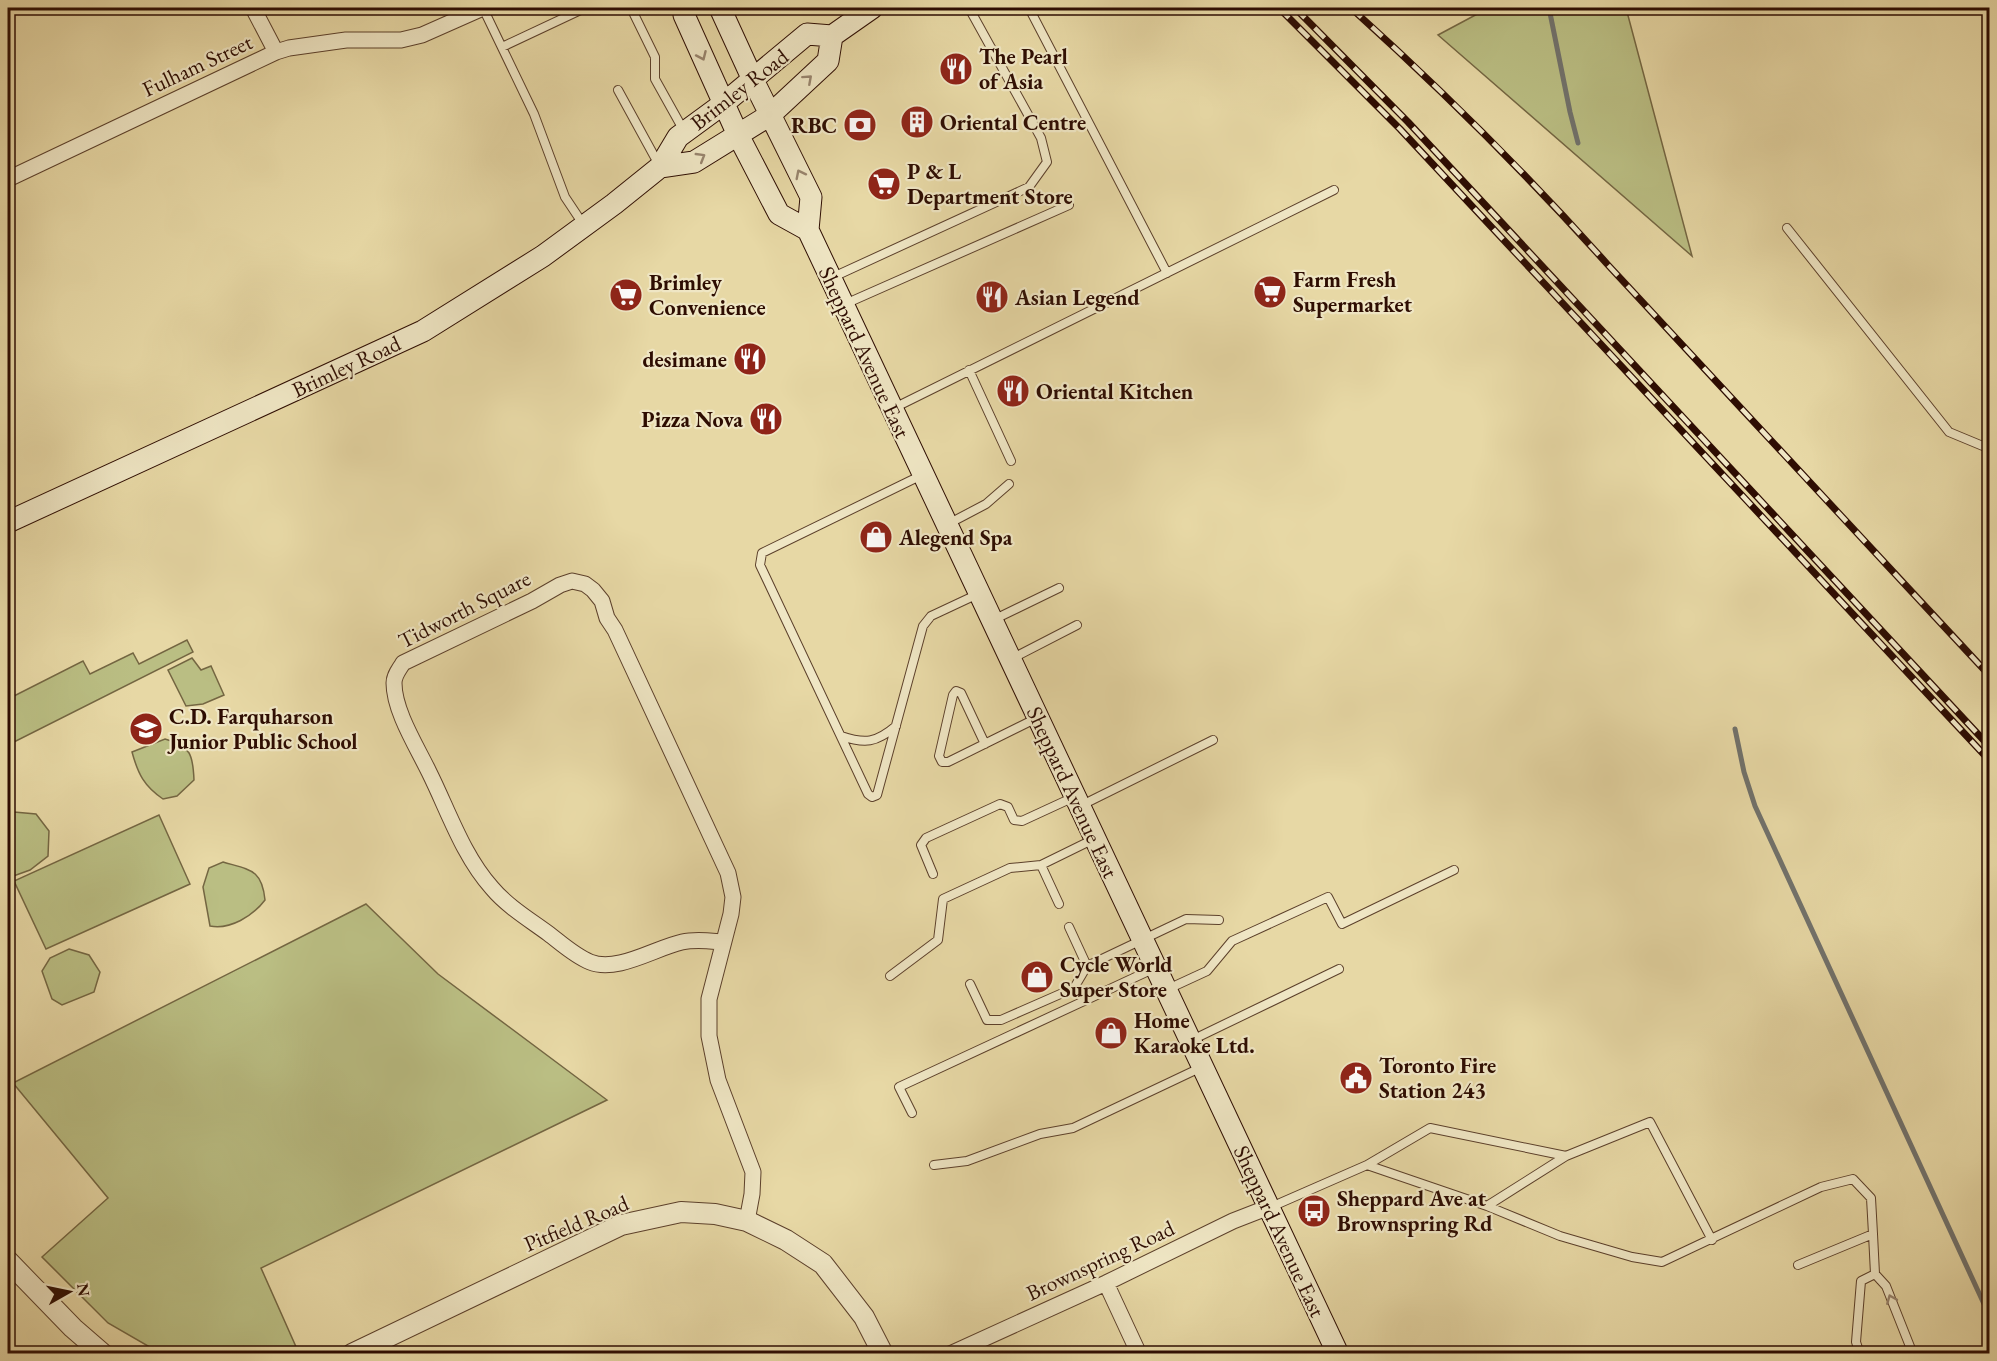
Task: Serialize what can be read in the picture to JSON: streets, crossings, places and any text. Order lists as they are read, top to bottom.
{
  "streets": {
    "main road": ["Brimley Road", "Sheppard Avenue East"],
    "street": [
      "Fulham Street",
      "Tidworth Square",
      "Pitfield Road",
      "Brownspring Road"
    ]
  },
  "crossings": [
    ["Brimley Road", "Sheppard Avenue East"],
    ["Sheppard Avenue East", "Brownspring Road"],
    ["Tidworth Square", "Pitfield Road"]
  ],
  "places": {
    "restaurant": [
      "The Pearl of Asia",
      "Asian Legend",
      "desimane",
      "Oriental Kitchen",
      "Pizza Nova"
    ],
    "building": ["Oriental Centre"],
    "bank": ["RBC"],
    "supermarket": ["P & L Department Store", "Farm Fresh Supermarket", "Brimley Convenience"],
    "shop": ["Alegend Spa", "Cycle World Super Store", "Home Karaoke Ltd."],
    "school or university": ["C.D. Farquharson Junior Public School"],
    "public building": ["Toronto Fire Station 243"],
    "bus stop": ["Sheppard Ave at Brownspring Rd"]
  },
  "north": "right"
}
